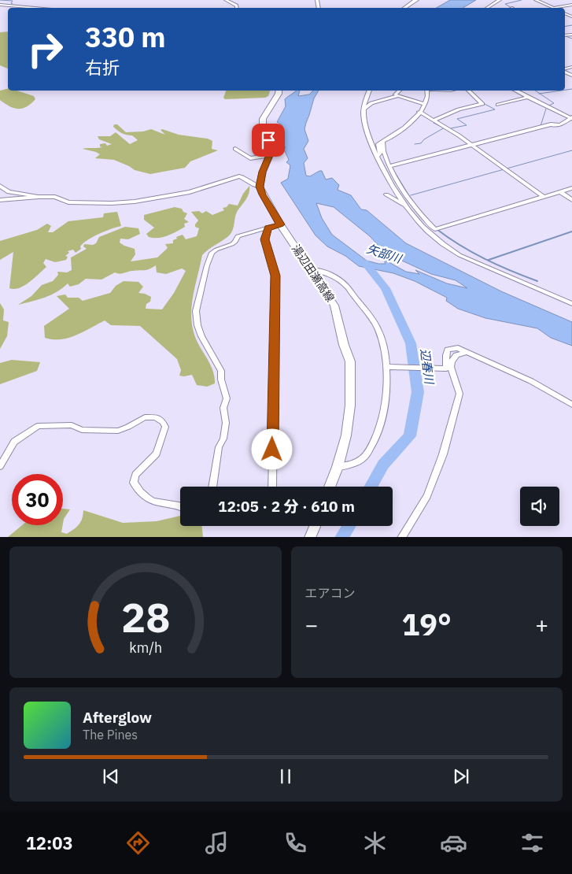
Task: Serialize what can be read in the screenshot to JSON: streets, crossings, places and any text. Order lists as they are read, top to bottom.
{
  "streets": {
    "main road": ["湯辺田瀬高線"]
  },
  "water": ["矢部川", "辺春川"],
  "page": {
    "turn": ["330 m", "右折"],
    "limit": "30",
    "trip": "12:05 · 2 分 · 610 m",
    "tile": "エアコン",
    "heat": ["−", "19°", "+"],
    "song": ["Afterglow", "The Pines"],
    "tabs": "12:03",
    "gauge": ["28", "km/h"]
  }
}
